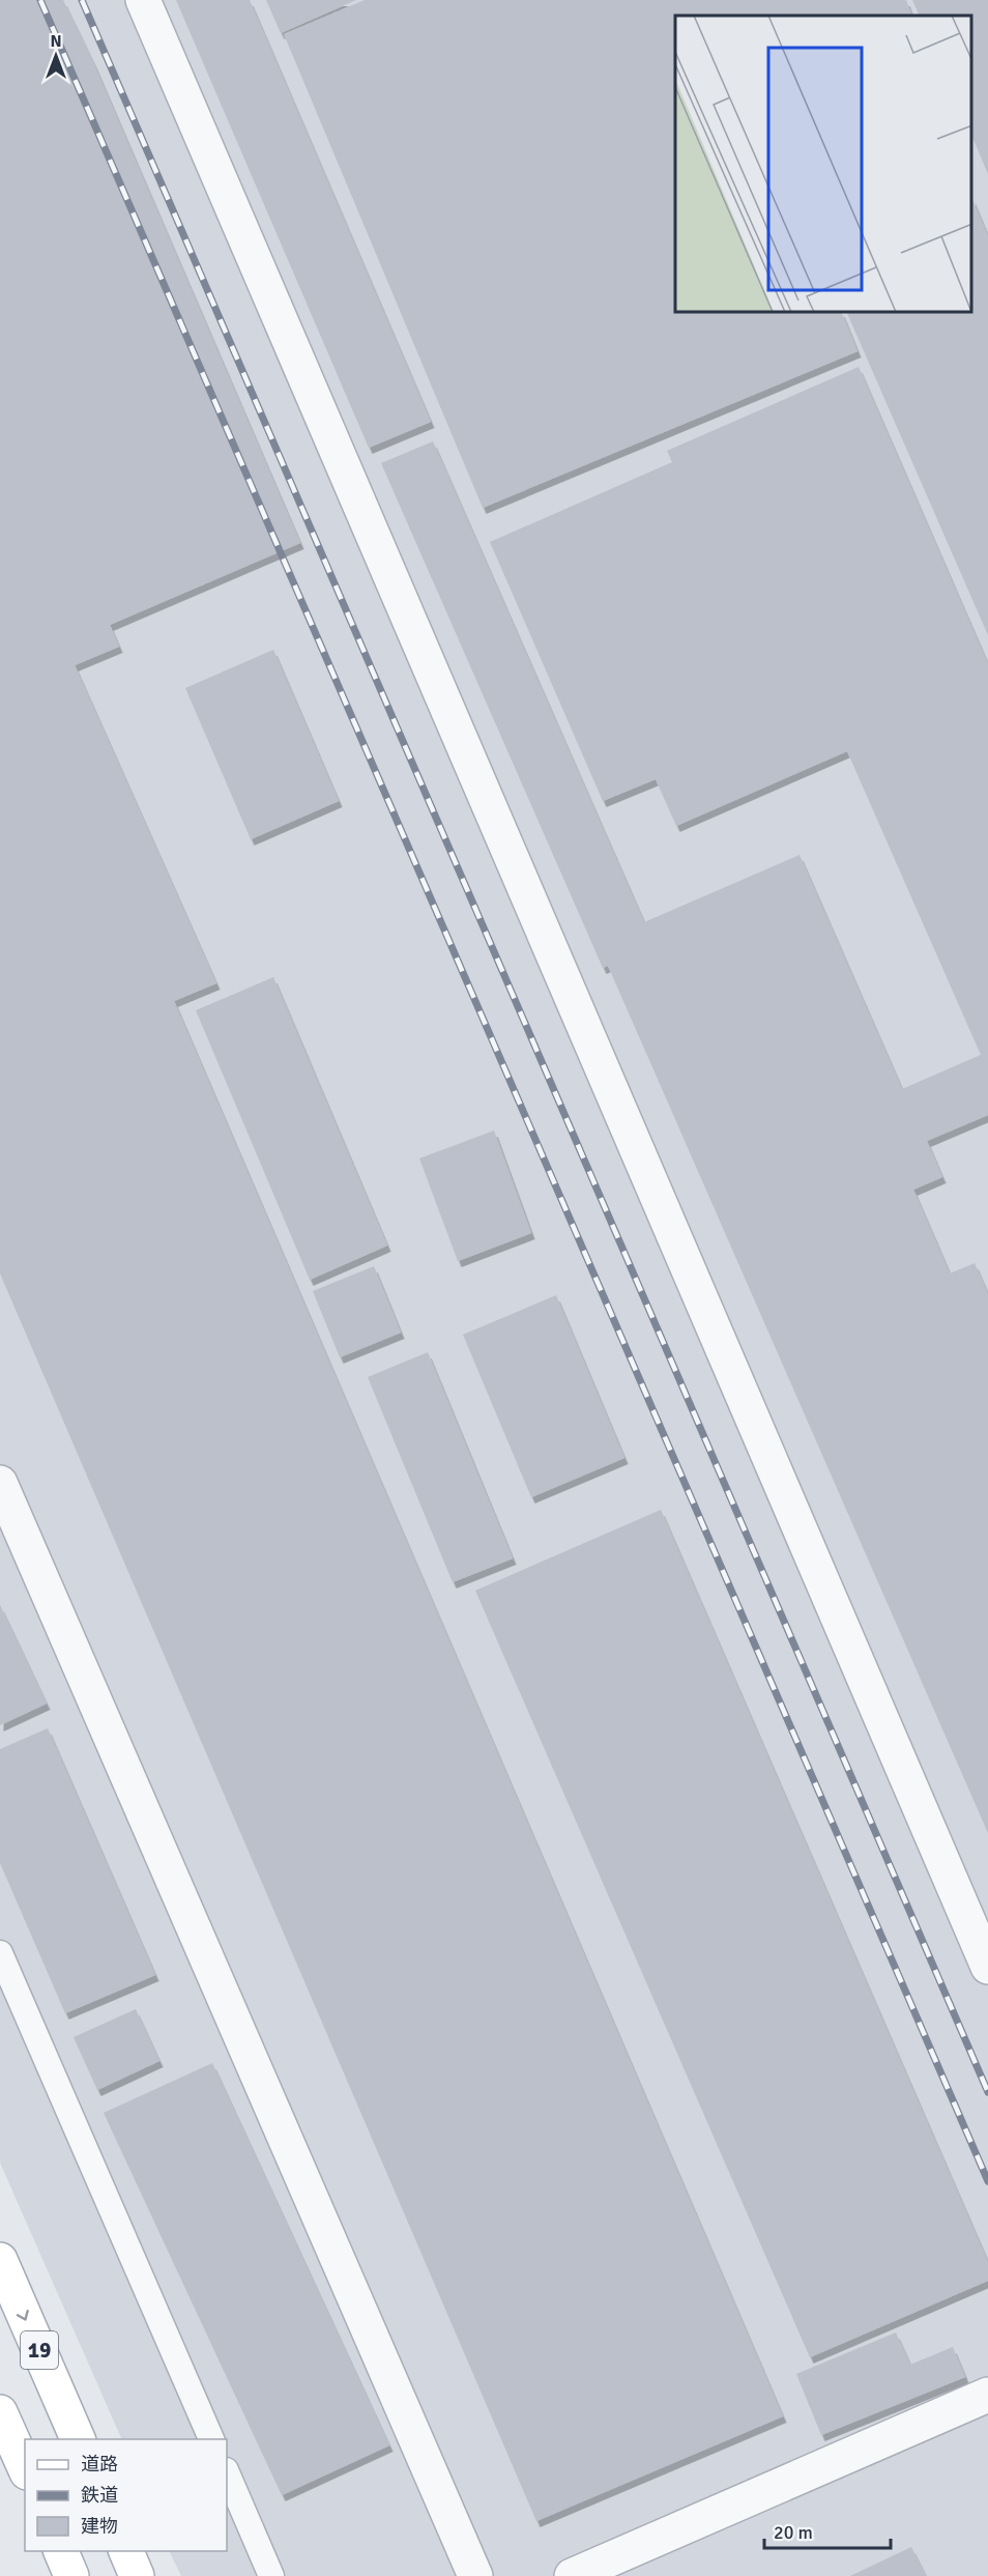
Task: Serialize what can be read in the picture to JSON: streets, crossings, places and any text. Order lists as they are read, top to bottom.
{
  "streets": {
    "main road": ["19"]
  },
  "legend": ["道路", "鉄道", "建物"],
  "scale_bar": "20 m",
  "north": "top"
}
